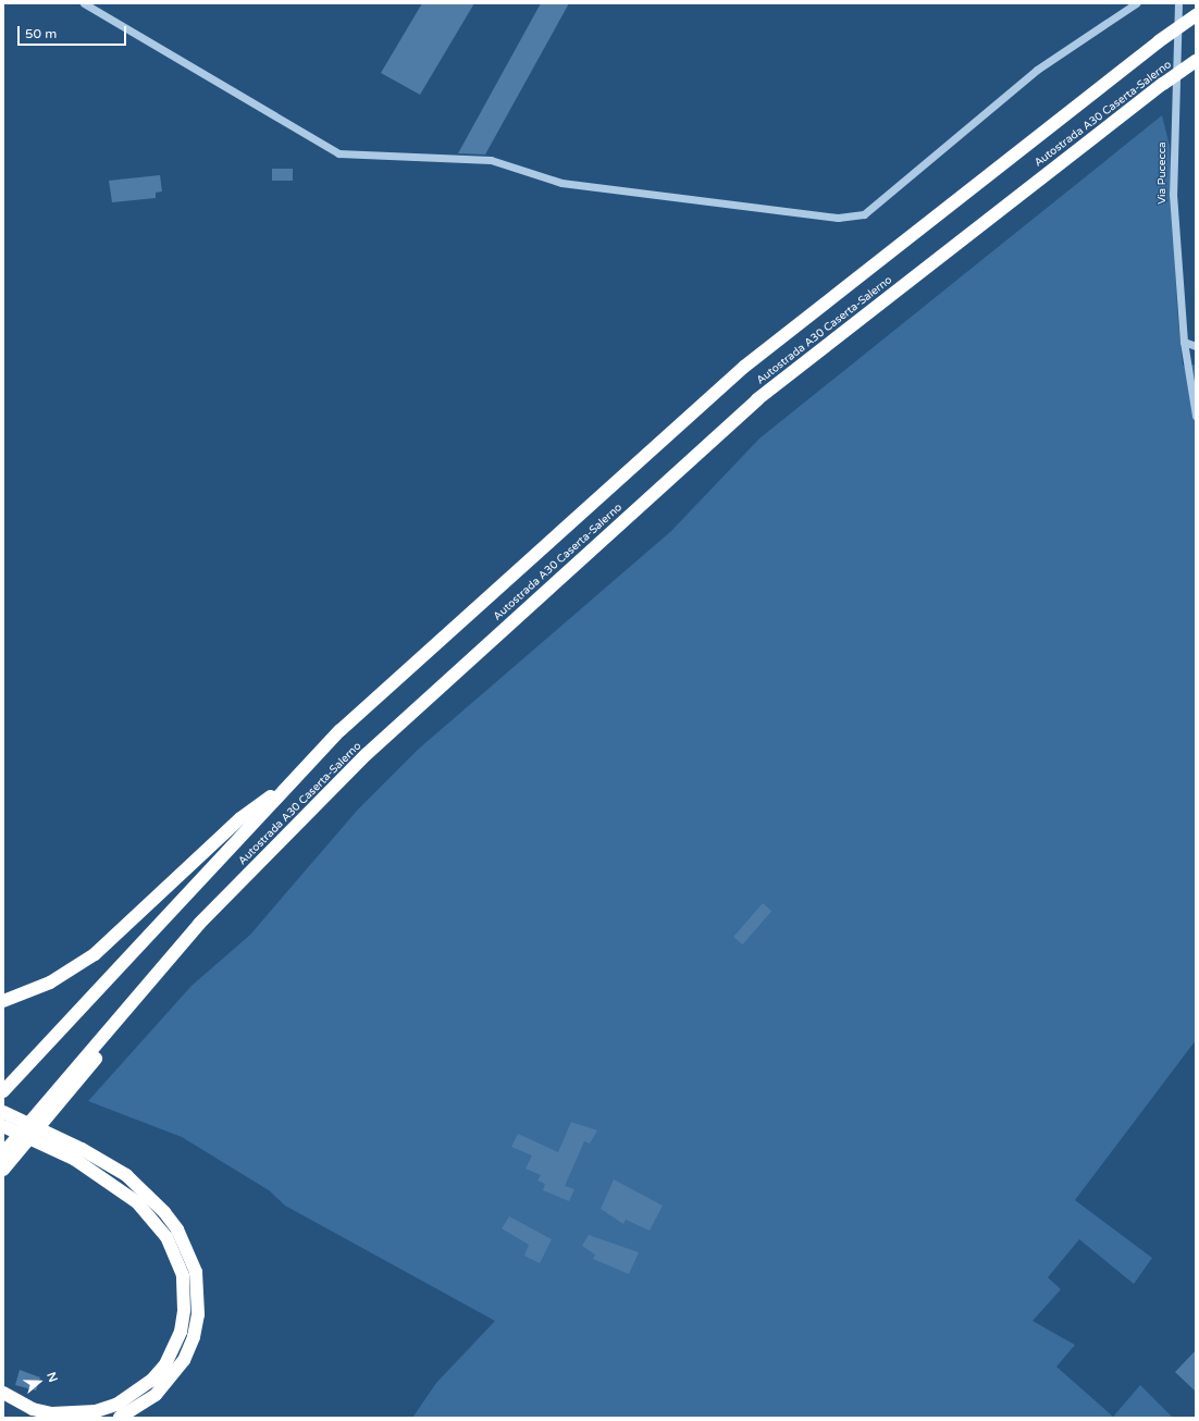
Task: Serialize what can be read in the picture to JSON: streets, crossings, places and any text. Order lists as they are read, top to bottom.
{
  "streets": {
    "highway": ["Autostrada A30 Caserta-Salerno"],
    "street": ["Via Pucecca"]
  },
  "scale_bar": "50 m",
  "north": "right"
}
